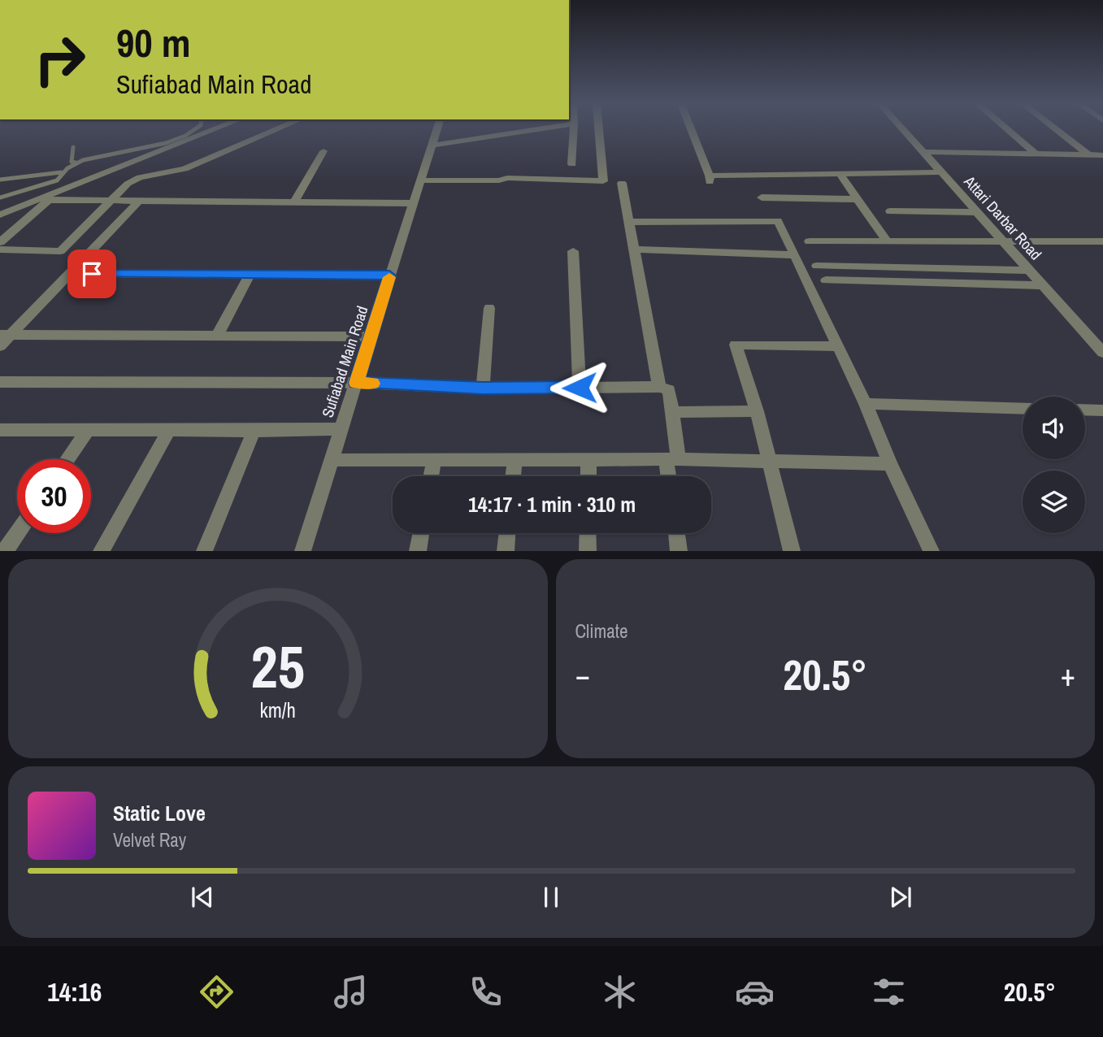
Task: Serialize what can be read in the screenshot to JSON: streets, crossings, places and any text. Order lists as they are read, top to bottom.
{
  "streets": {
    "street": ["Attari Darbar Road", "Sufiabad Main Road"]
  },
  "page": {
    "turn": ["90 m", "Sufiabad Main Road"],
    "limit": "30",
    "trip": "14:17 · 1 min · 310 m",
    "tile": "Climate",
    "heat": ["−", "20.5°", "+"],
    "song": ["Static Love", "Velvet Ray"],
    "tabs": ["14:16", "20.5°"],
    "gauge": ["25", "km/h"]
  }
}
